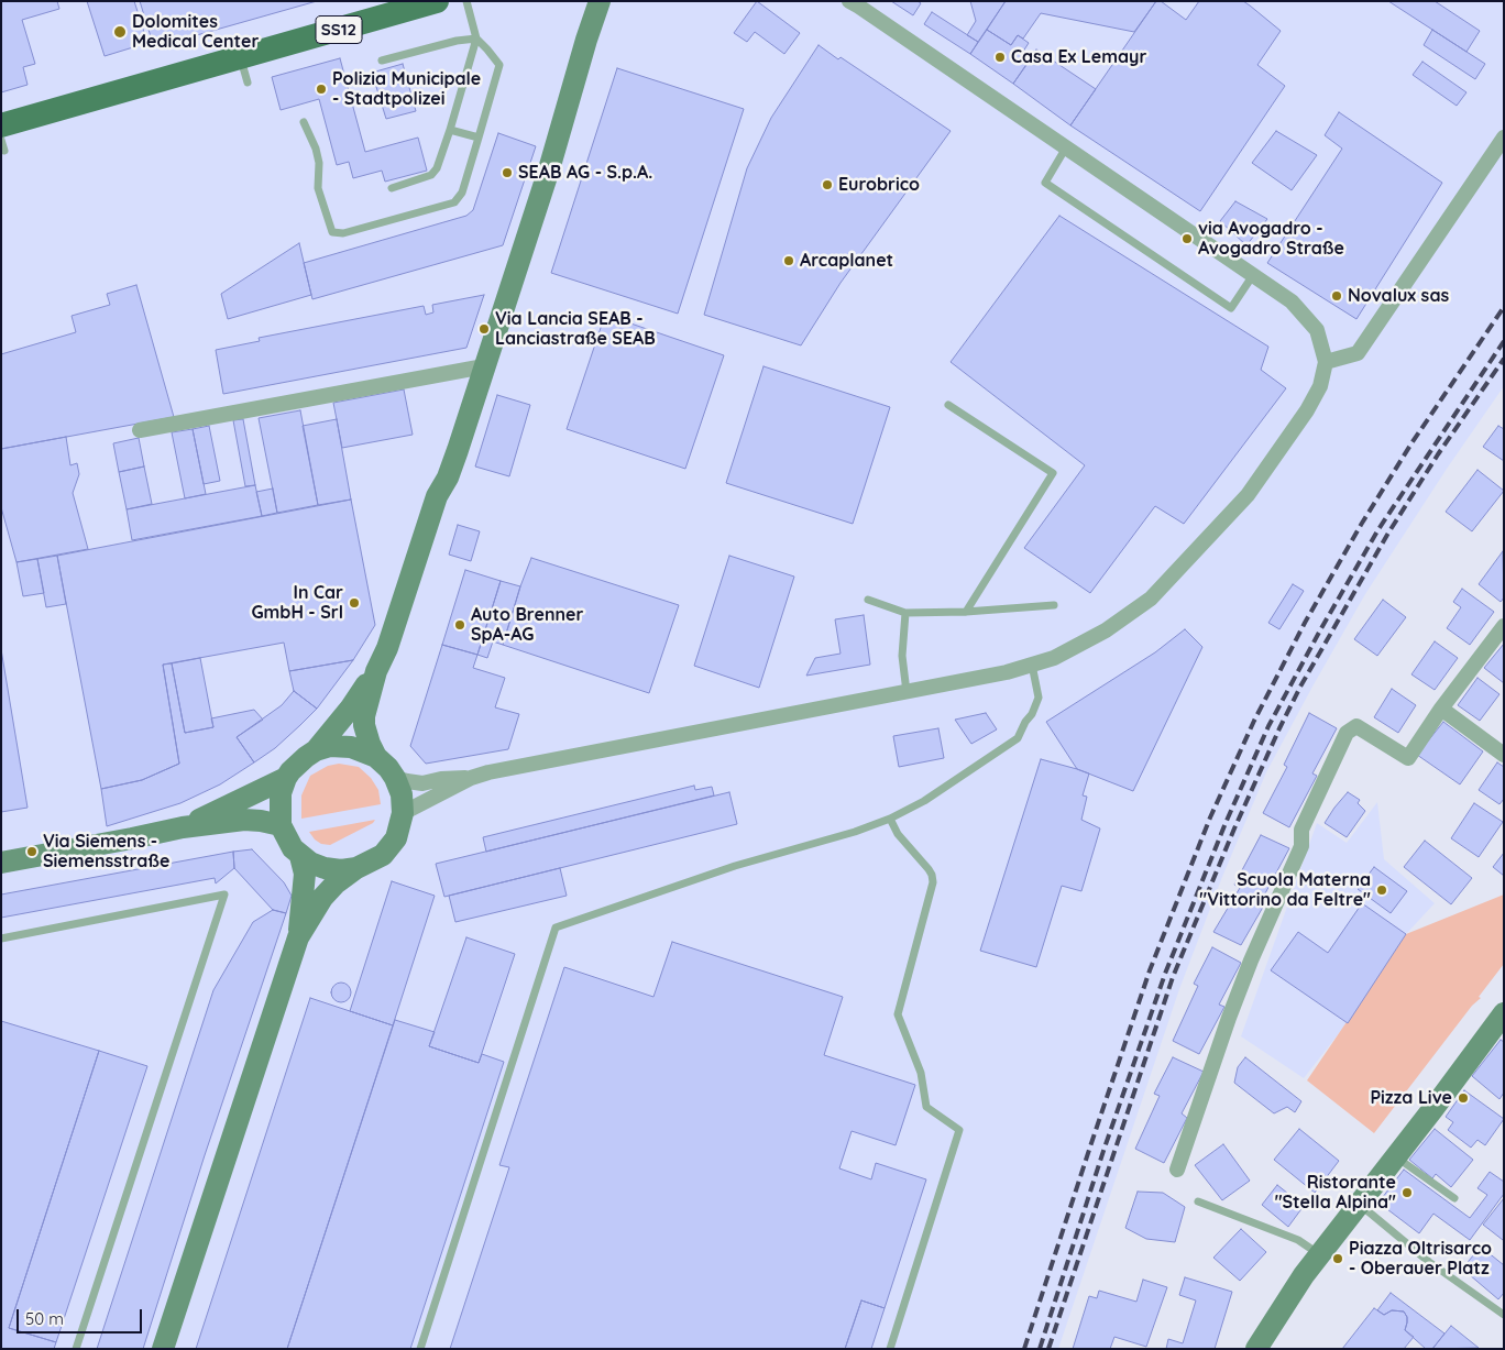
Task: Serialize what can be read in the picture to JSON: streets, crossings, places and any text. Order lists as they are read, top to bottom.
{
  "streets": {
    "main road": ["SS12"]
  },
  "places": [
    "Dolomites Medical Center",
    "Casa Ex Lemayr",
    "Polizia Municipale - Stadtpolizei",
    "SEAB AG - S.p.A.",
    "Eurobrico",
    "via Avogadro - Avogadro Straße",
    "Arcaplanet",
    "Novalux sas",
    "Via Lancia SEAB - Lanciastraße SEAB",
    "In Car GmbH - Srl",
    "Auto Brenner SpA-AG",
    "Via Siemens - Siemensstraße",
    "Scuola Materna \"Vittorino da Feltre\"",
    "Pizza Live",
    "Ristorante \"Stella Alpina\"",
    "Piazza Oltrisarco - Oberauer Platz"
  ],
  "scale_bar": "50 m"
}
